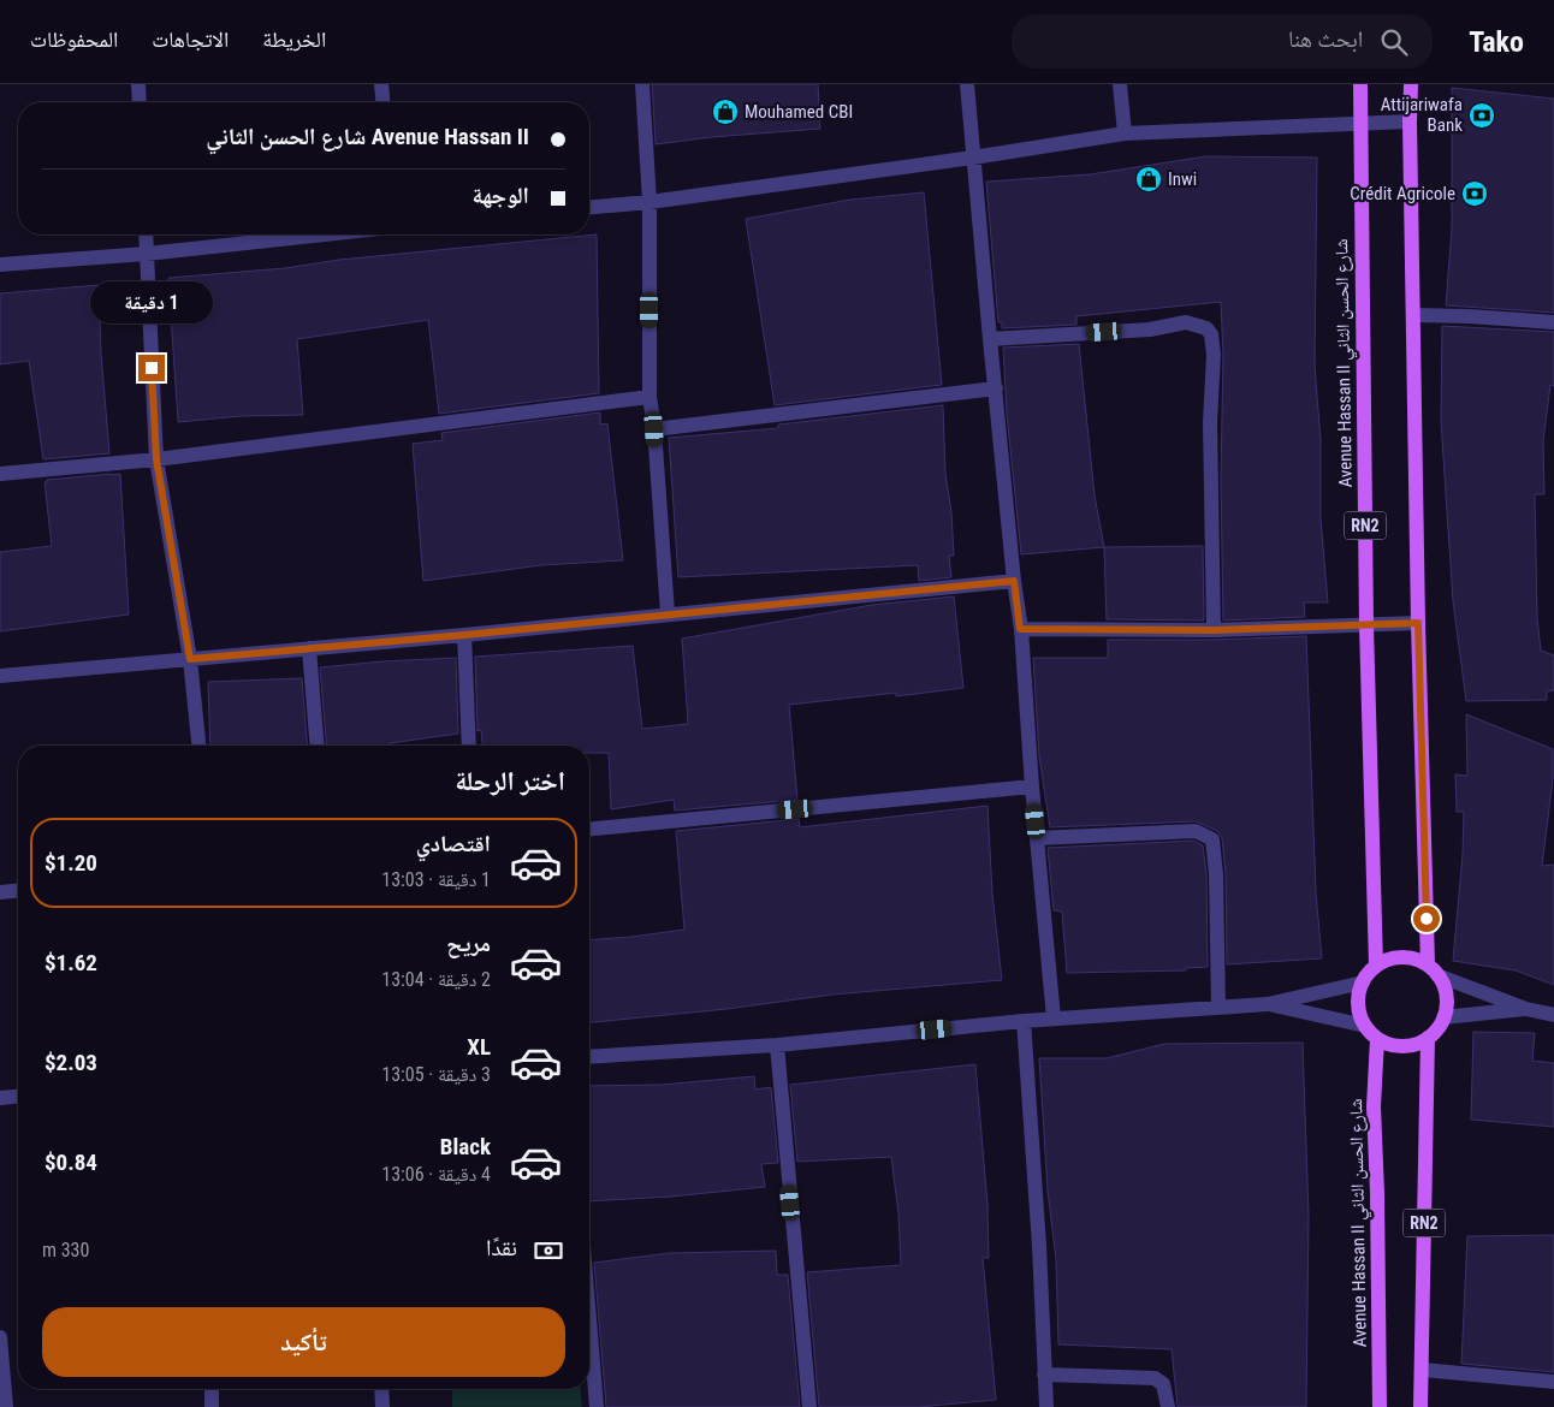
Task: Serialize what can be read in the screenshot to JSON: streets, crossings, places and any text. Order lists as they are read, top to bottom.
{
  "streets": {
    "main road": ["Avenue Hassan II شارع الحسن الثاني", "RN2"]
  },
  "crossings": [
    ["Avenue Hassan II شارع الحسن الثاني", "RN2"]
  ],
  "places": {
    "shop": ["Mouhamed CBI", "Inwi"],
    "bank": ["Attijariwafa Bank", "Crédit Agricole"]
  },
  "page": {
    "header": "Tako",
    "search": "ابحث هنا",
    "nav": ["الخريطة", "الاتجاهات", "المحفوظات"],
    "banner": ["Avenue Hassan II شارع الحسن الثاني", "الوجهة"],
    "bubble": "1 دقيقة",
    "heading": "اختر الرحلة",
    "list": [
      {
        "name": "اقتصادي",
        "note": "1 دقيقة · 13:03",
        "value": "$1.20"
      },
      {
        "name": "مريح",
        "note": "2 دقيقة · 13:04",
        "value": "$1.62"
      },
      {
        "name": "XL",
        "note": "3 دقيقة · 13:05",
        "value": "$2.03"
      },
      {
        "name": "Black",
        "note": "4 دقيقة · 13:06",
        "value": "$0.84"
      }
    ],
    "pay": ["نقدًا", "330 m"],
    "buttons": "تأكيد"
  }
}
